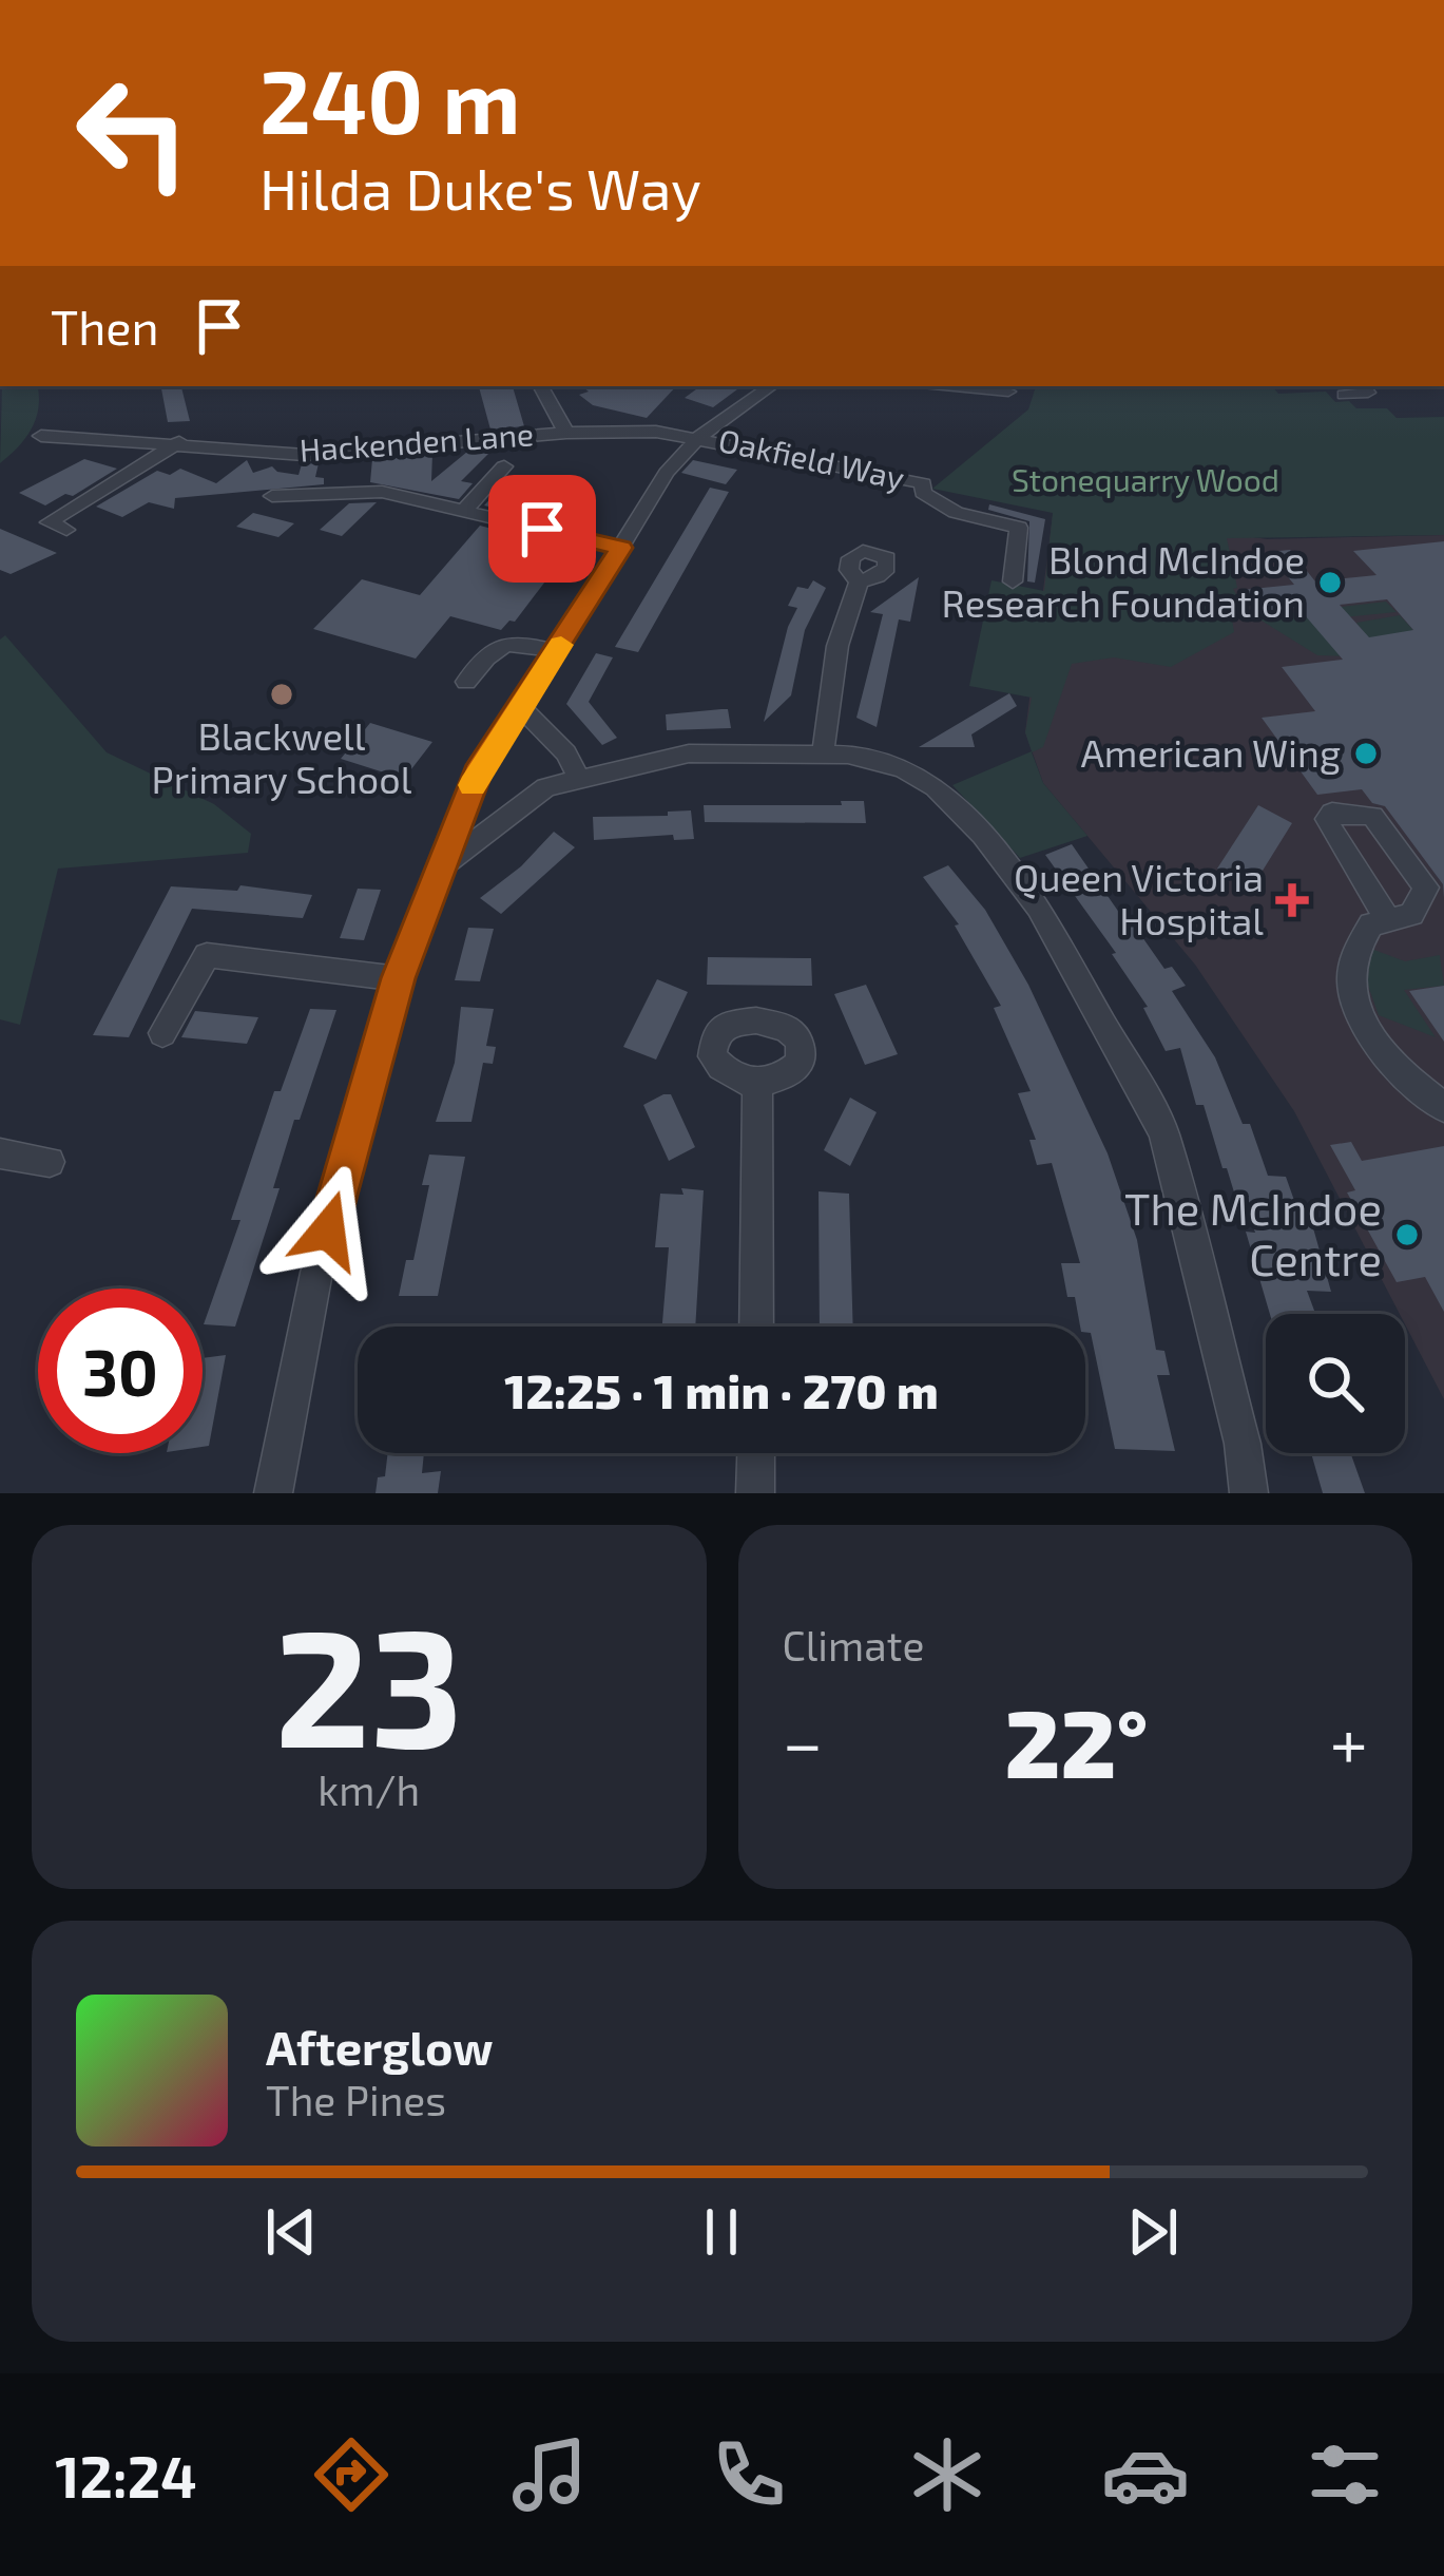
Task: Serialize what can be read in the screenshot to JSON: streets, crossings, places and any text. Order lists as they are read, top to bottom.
{
  "streets": {
    "street": ["Hackenden Lane", "Oakfield Way"]
  },
  "crossings": [
    ["Hackenden Lane", "Oakfield Way"]
  ],
  "parks": ["Stonequarry Wood"],
  "places": {
    "other": [
      "Blond McIndoe Research Foundation",
      "Blackwell Primary School",
      "American Wing",
      "The McIndoe Centre"
    ],
    "health": ["Queen Victoria Hospital"]
  },
  "page": {
    "turn": ["240 m", "Hilda Duke's Way"],
    "then": "Then",
    "limit": "30",
    "trip": "12:25 · 1 min · 270 m",
    "tile": [
      ["23", "km/h"],
      "Climate"
    ],
    "heat": ["−", "22°", "+"],
    "song": ["Afterglow", "The Pines"],
    "tabs": "12:24"
  }
}
